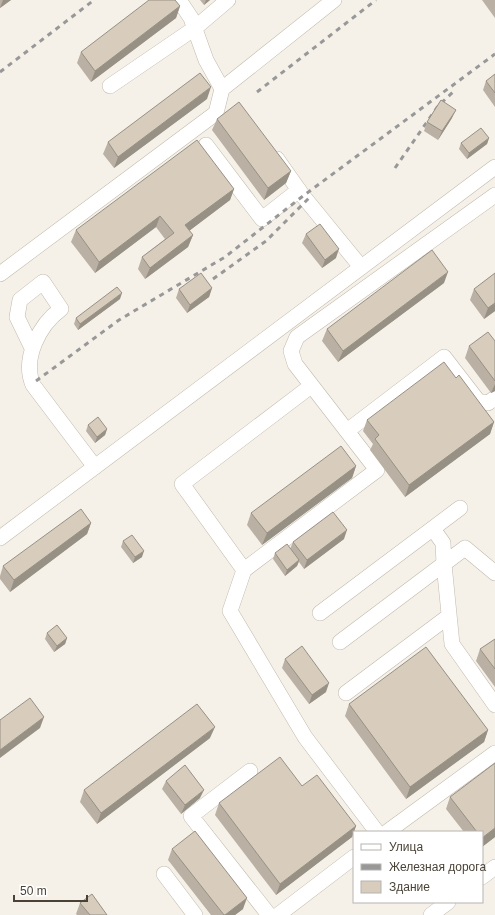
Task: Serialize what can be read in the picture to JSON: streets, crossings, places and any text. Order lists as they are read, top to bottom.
{
  "legend": ["Улица", "Железная дорога", "Здание"],
  "scale_bar": "50 m"
}
